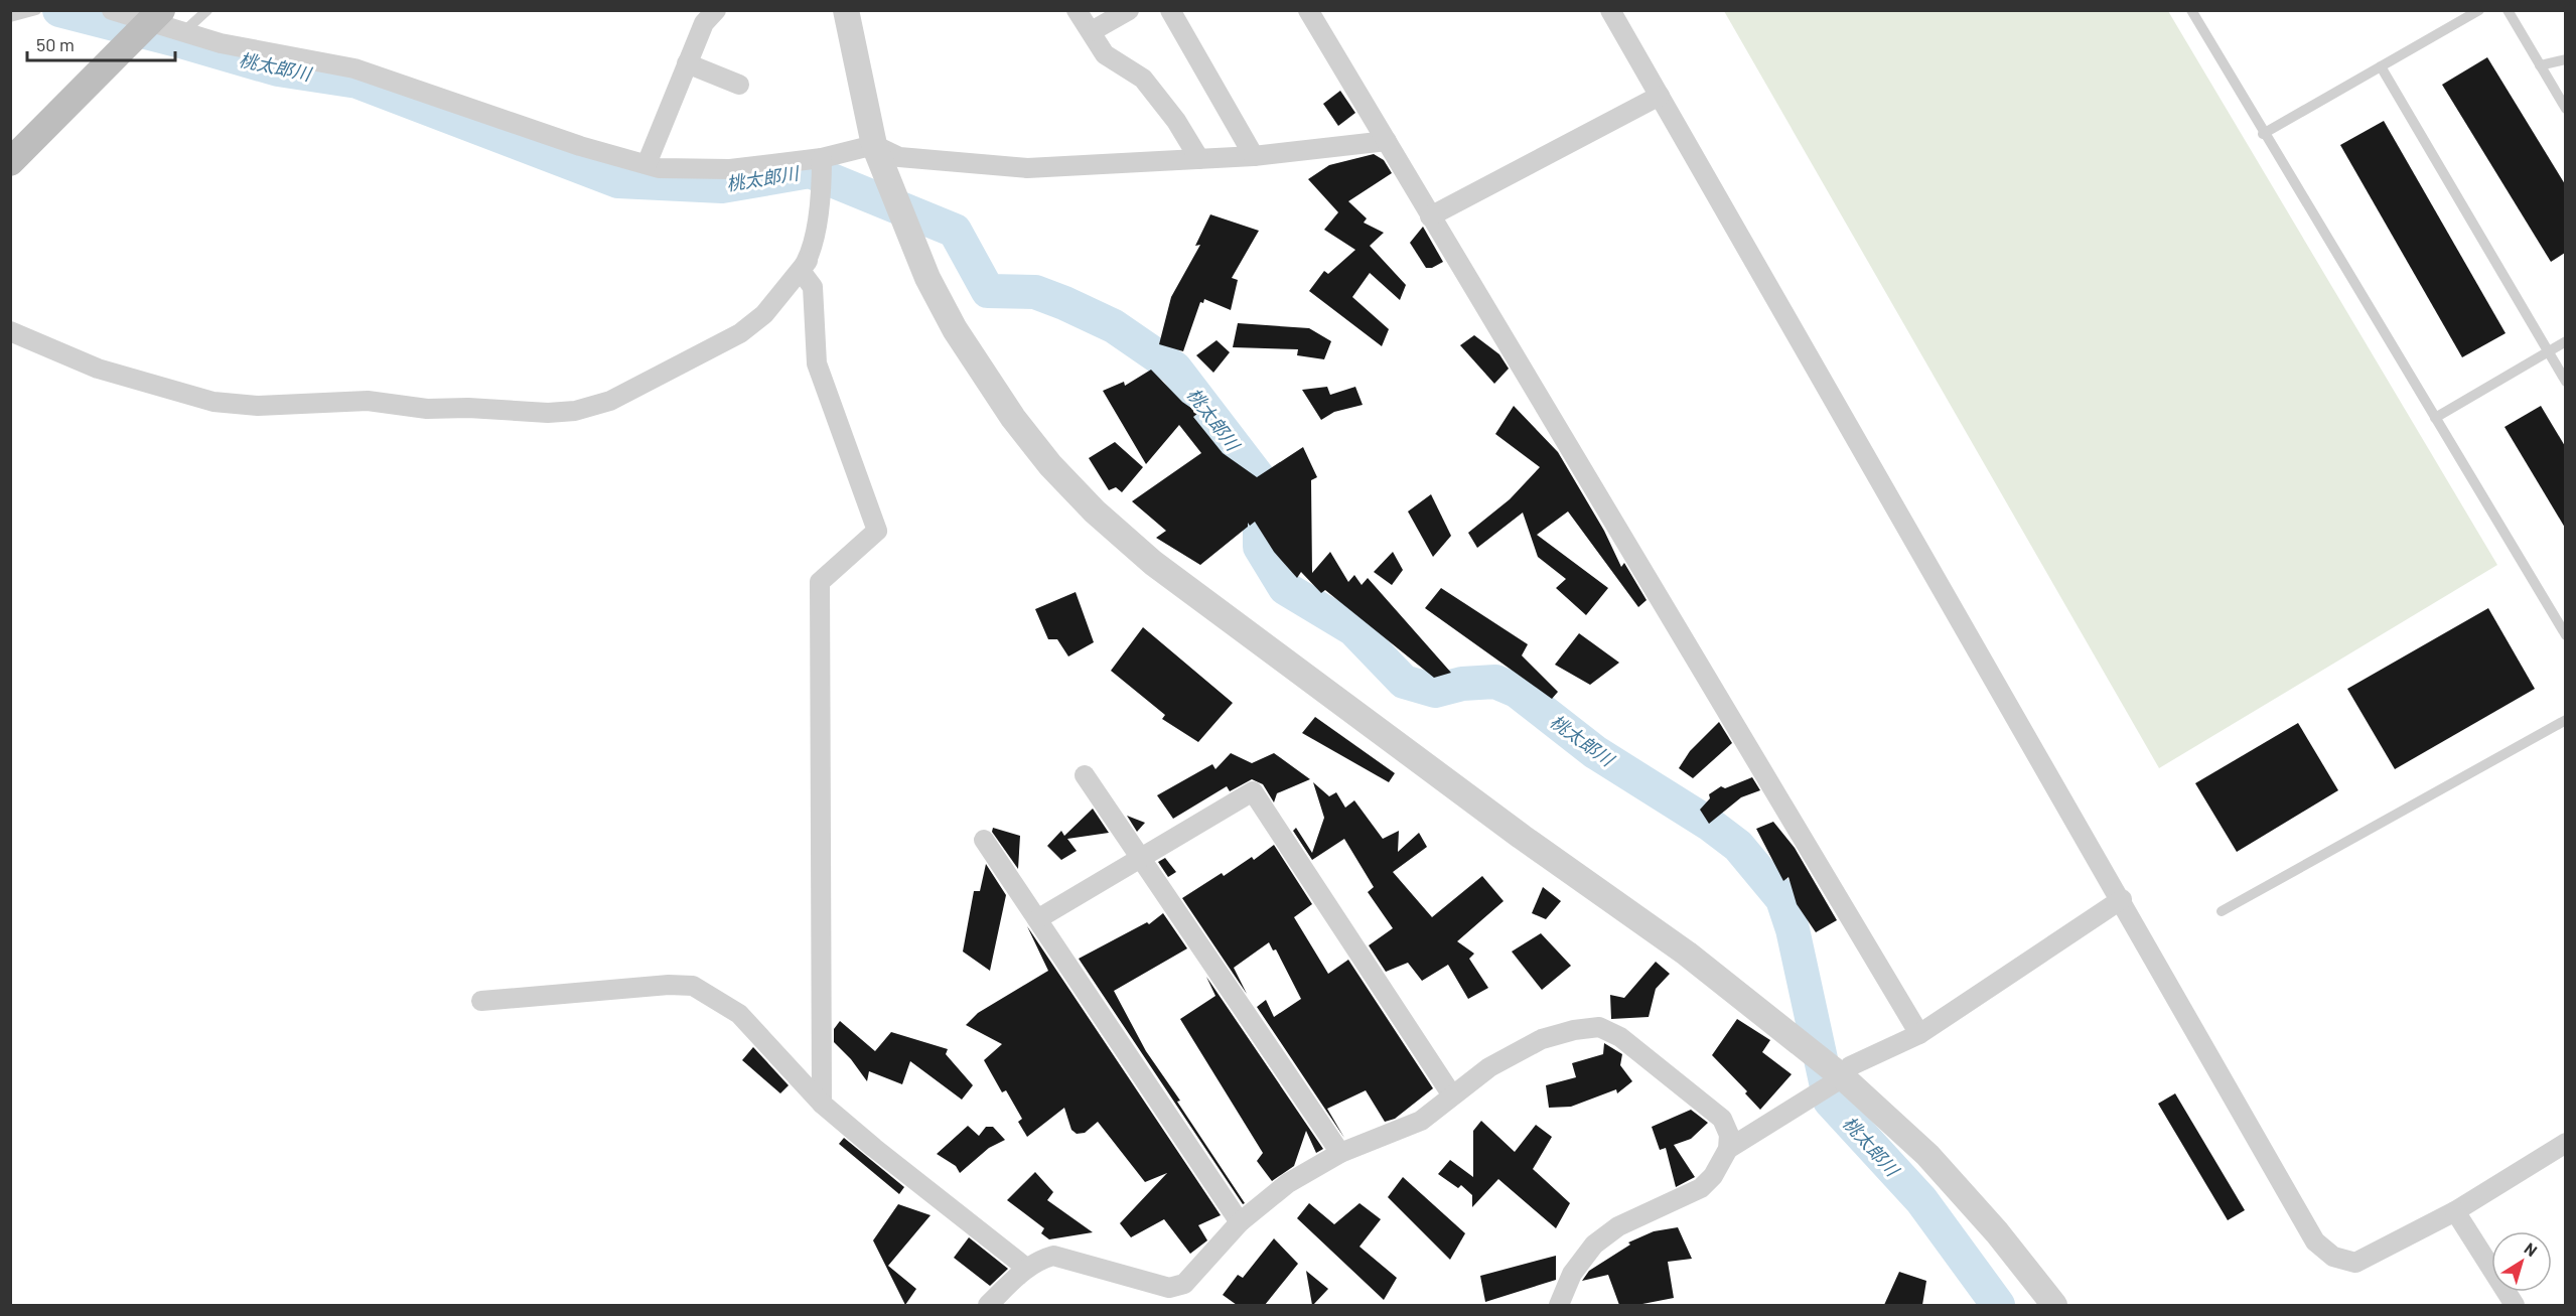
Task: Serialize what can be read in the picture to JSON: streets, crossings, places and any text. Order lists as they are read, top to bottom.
{
  "water": ["桃太郎川"],
  "scale_bar": "50 m",
  "north": "top right"
}
